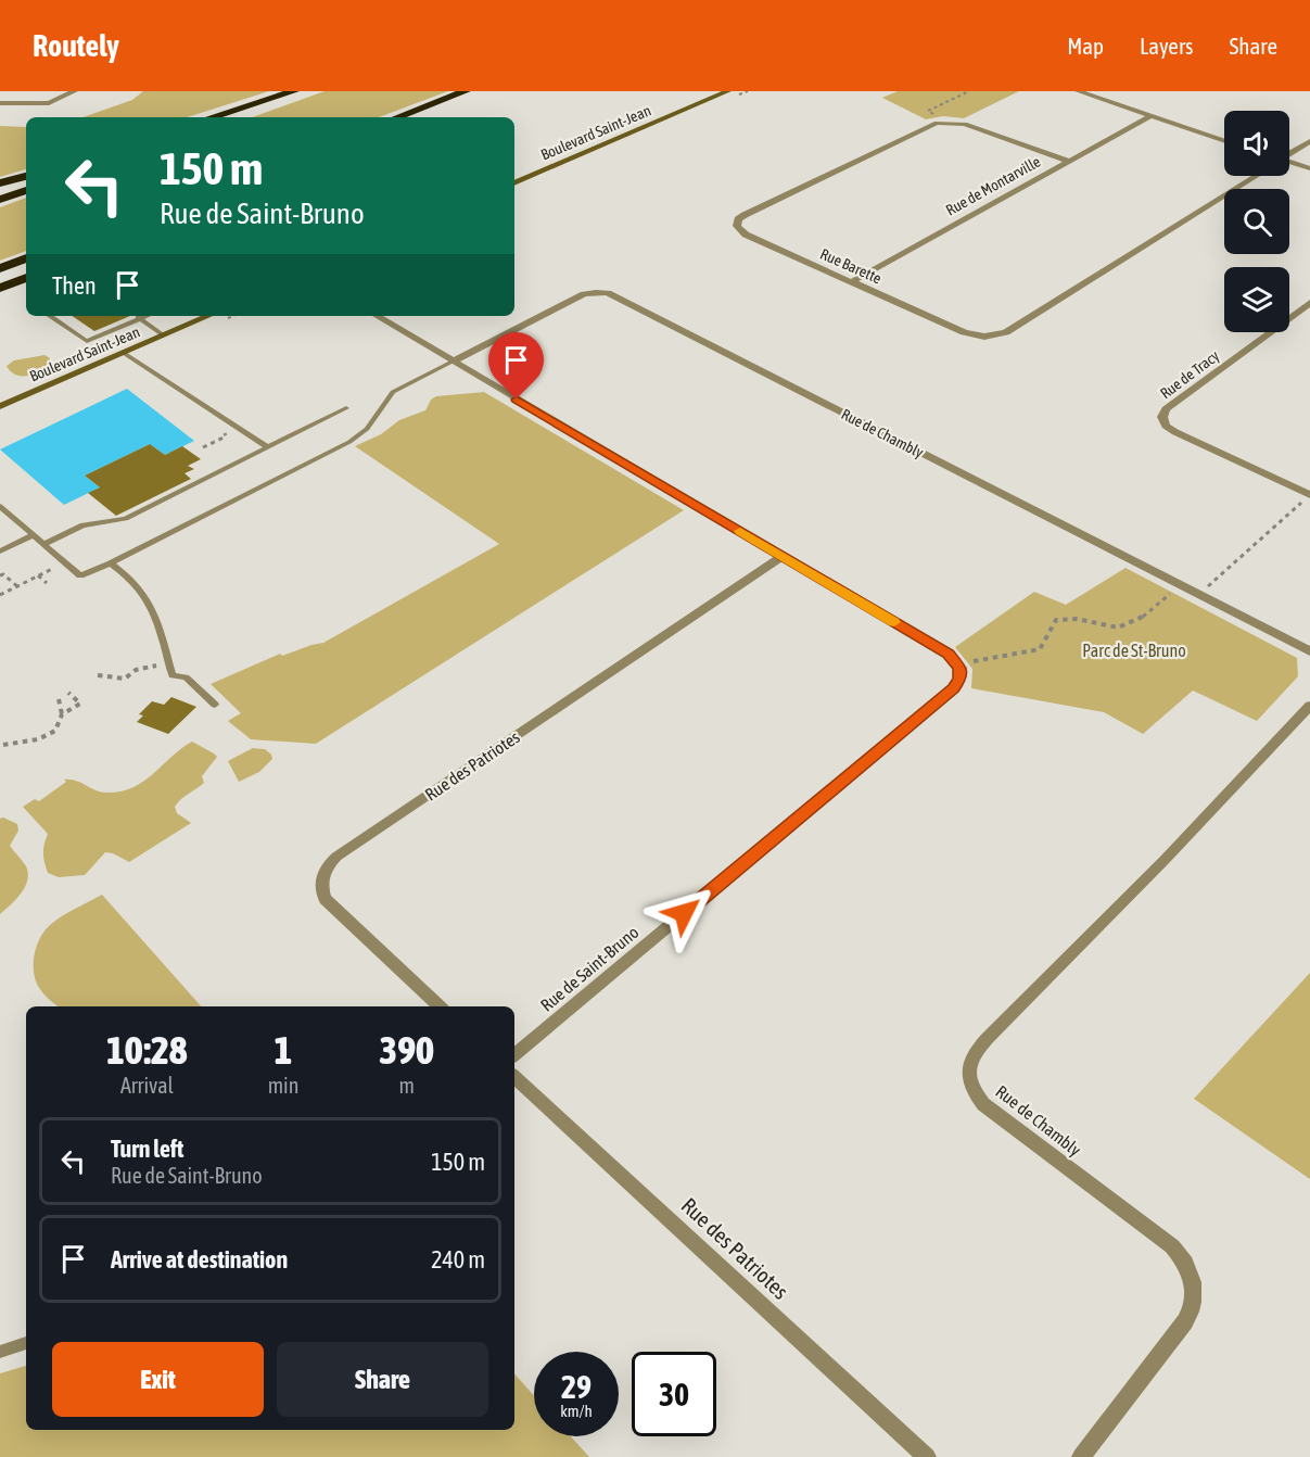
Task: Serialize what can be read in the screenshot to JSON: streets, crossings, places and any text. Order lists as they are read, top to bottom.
{
  "streets": {
    "street": [
      "Boulevard Saint-Jean",
      "Rue de Montarville",
      "Rue Barette",
      "Rue de Tracy",
      "Rue de Chambly",
      "Rue des Patriotes",
      "Rue de Saint-Bruno"
    ]
  },
  "crossings": [
    ["Rue de Montarville", "Rue Barette"]
  ],
  "parks": ["Parc de St-Bruno"],
  "page": {
    "header": "Routely",
    "nav": ["Map", "Layers", "Share"],
    "turn": ["150 m", "Rue de Saint-Bruno"],
    "then": "Then",
    "eta": [
      "10:28",
      "Arrival",
      "1",
      "min",
      "390",
      "m"
    ],
    "list": [
      {
        "name": "Turn left",
        "note": "Rue de Saint-Bruno",
        "value": "150 m"
      },
      {
        "name": "Arrive at destination",
        "value": "240 m"
      }
    ],
    "buttons": ["Exit", "Share"],
    "speed": "29 km/h",
    "limit": "30"
  }
}
